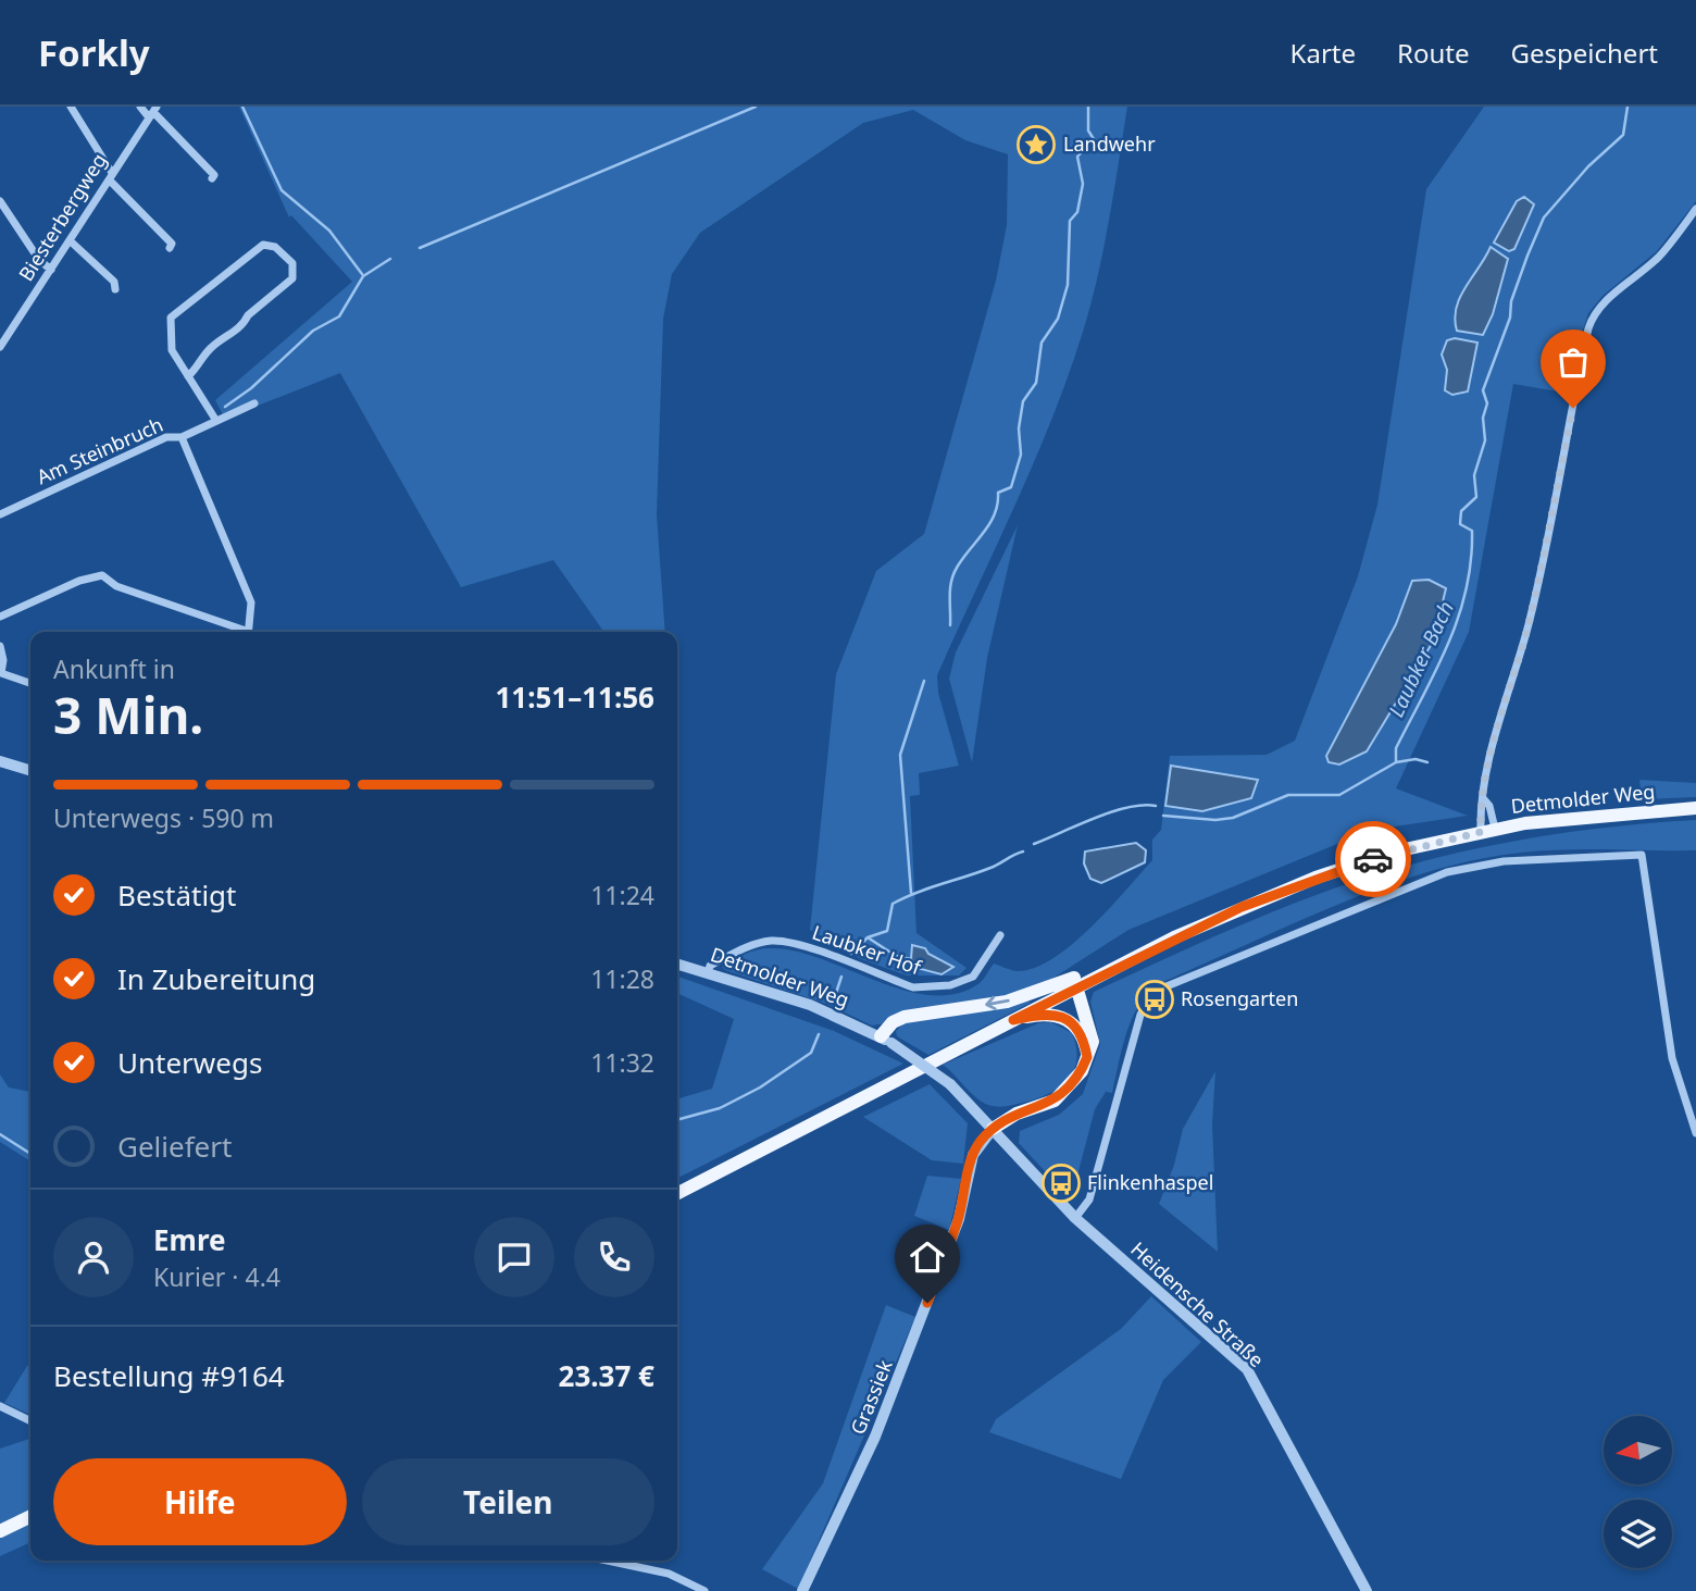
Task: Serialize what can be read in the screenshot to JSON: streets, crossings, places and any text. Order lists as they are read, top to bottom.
{
  "streets": {
    "main road": ["Detmolder Weg"],
    "street": [
      "Biesterbergweg",
      "Am Steinbruch",
      "Laubker Hof",
      "Heidensche Straße",
      "Grassiek"
    ]
  },
  "crossings": [
    ["Detmolder Weg", "Laubker Hof"],
    ["Detmolder Weg", "Heidensche Straße"],
    ["Heidensche Straße", "Grassiek"]
  ],
  "water": ["Laubker Bach"],
  "places": {
    "place": ["Landwehr"],
    "bus stop": ["Rosengarten", "Flinkenhaspel"]
  },
  "north": "left",
  "page": {
    "header": "Forkly",
    "nav": ["Karte", "Route", "Gespeichert"],
    "heading": ["3 Min.", "Ankunft in", "11:51–11:56"],
    "panel": [
      "Emre",
      "Kurier · 4.4",
      "Bestellung #9164",
      "23.37 €"
    ],
    "bar": "Unterwegs · 590 m",
    "list": [
      ["Bestätigt", "11:24"],
      ["In Zubereitung", "11:28"],
      ["Unterwegs", "11:32"],
      "Geliefert"
    ],
    "buttons": ["Hilfe", "Teilen"]
  }
}
